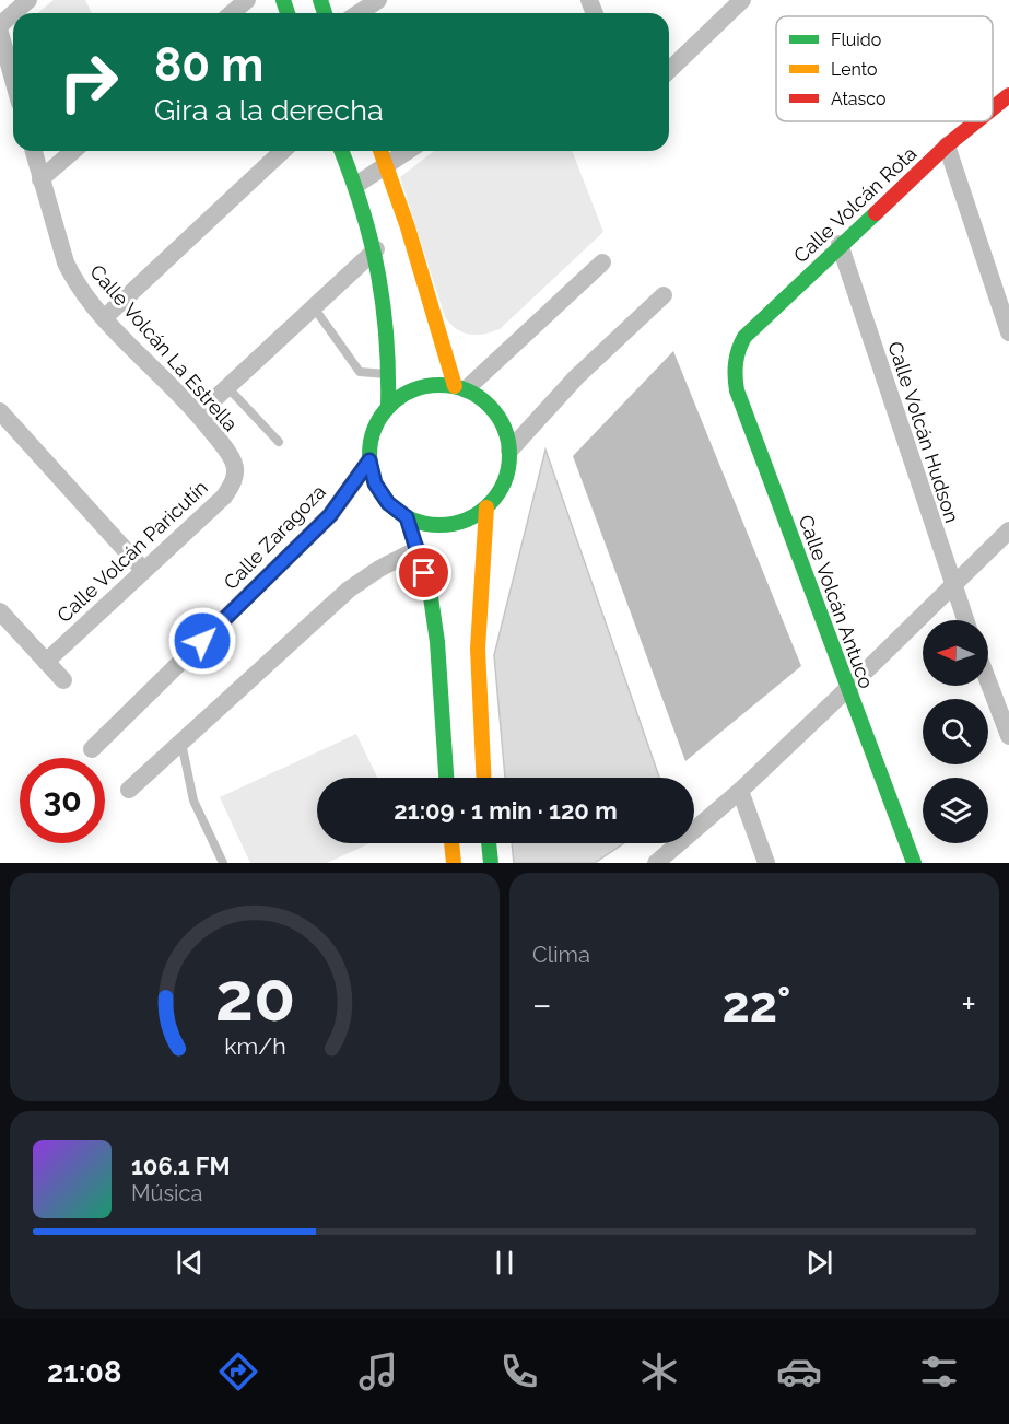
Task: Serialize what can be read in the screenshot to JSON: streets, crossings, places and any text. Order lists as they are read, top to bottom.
{
  "streets": {
    "main road": ["Calle Volcán Rota", "Calle Volcán Antuco"],
    "street": [
      "Calle Volcán La Estrella",
      "Calle Volcán Hudson",
      "Calle Zaragoza",
      "Calle Volcán Paricutín"
    ]
  },
  "crossings": [
    ["Calle Volcán Rota", "Calle Volcán Hudson"],
    ["Calle Volcán Rota", "Calle Volcán Antuco"],
    ["Calle Volcán La Estrella", "Calle Volcán Paricutín"]
  ],
  "legend": ["Fluido", "Lento", "Atasco"],
  "north": "left",
  "page": {
    "turn": ["80 m", "Gira a la derecha"],
    "limit": "30",
    "trip": "21:09 · 1 min · 120 m",
    "tile": "Clima",
    "heat": ["−", "22°", "+"],
    "song": ["106.1 FM", "Música"],
    "tabs": "21:08",
    "gauge": ["20", "km/h"]
  }
}
